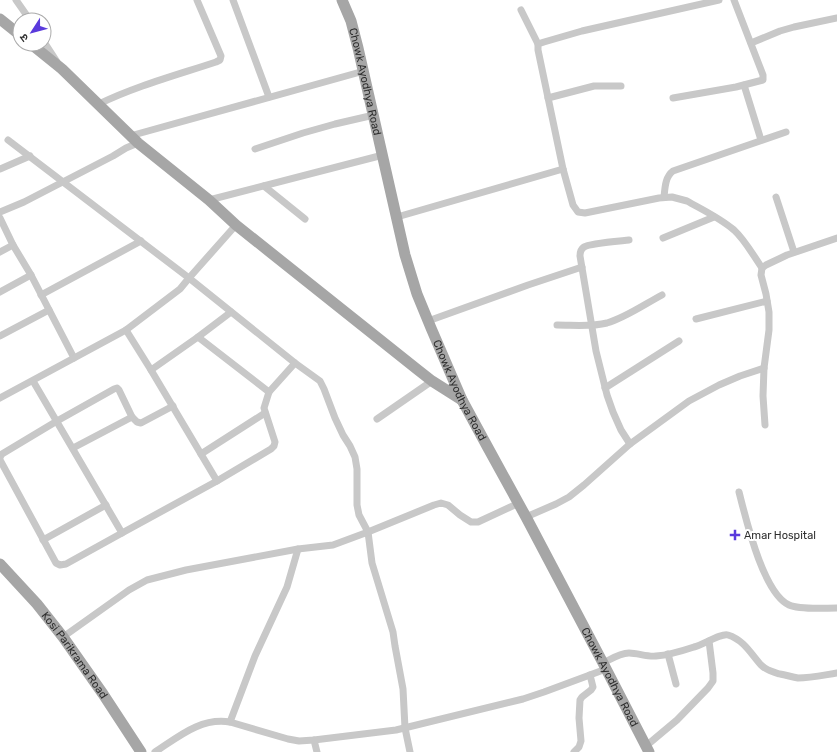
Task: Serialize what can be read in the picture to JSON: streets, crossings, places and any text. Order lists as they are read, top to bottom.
{
  "streets": {
    "main road": ["Chowk Ayodhya Road", "Kosi Parikrama Road"]
  },
  "places": {
    "health": ["Amar Hospital"]
  },
  "north": "bottom left"
}
